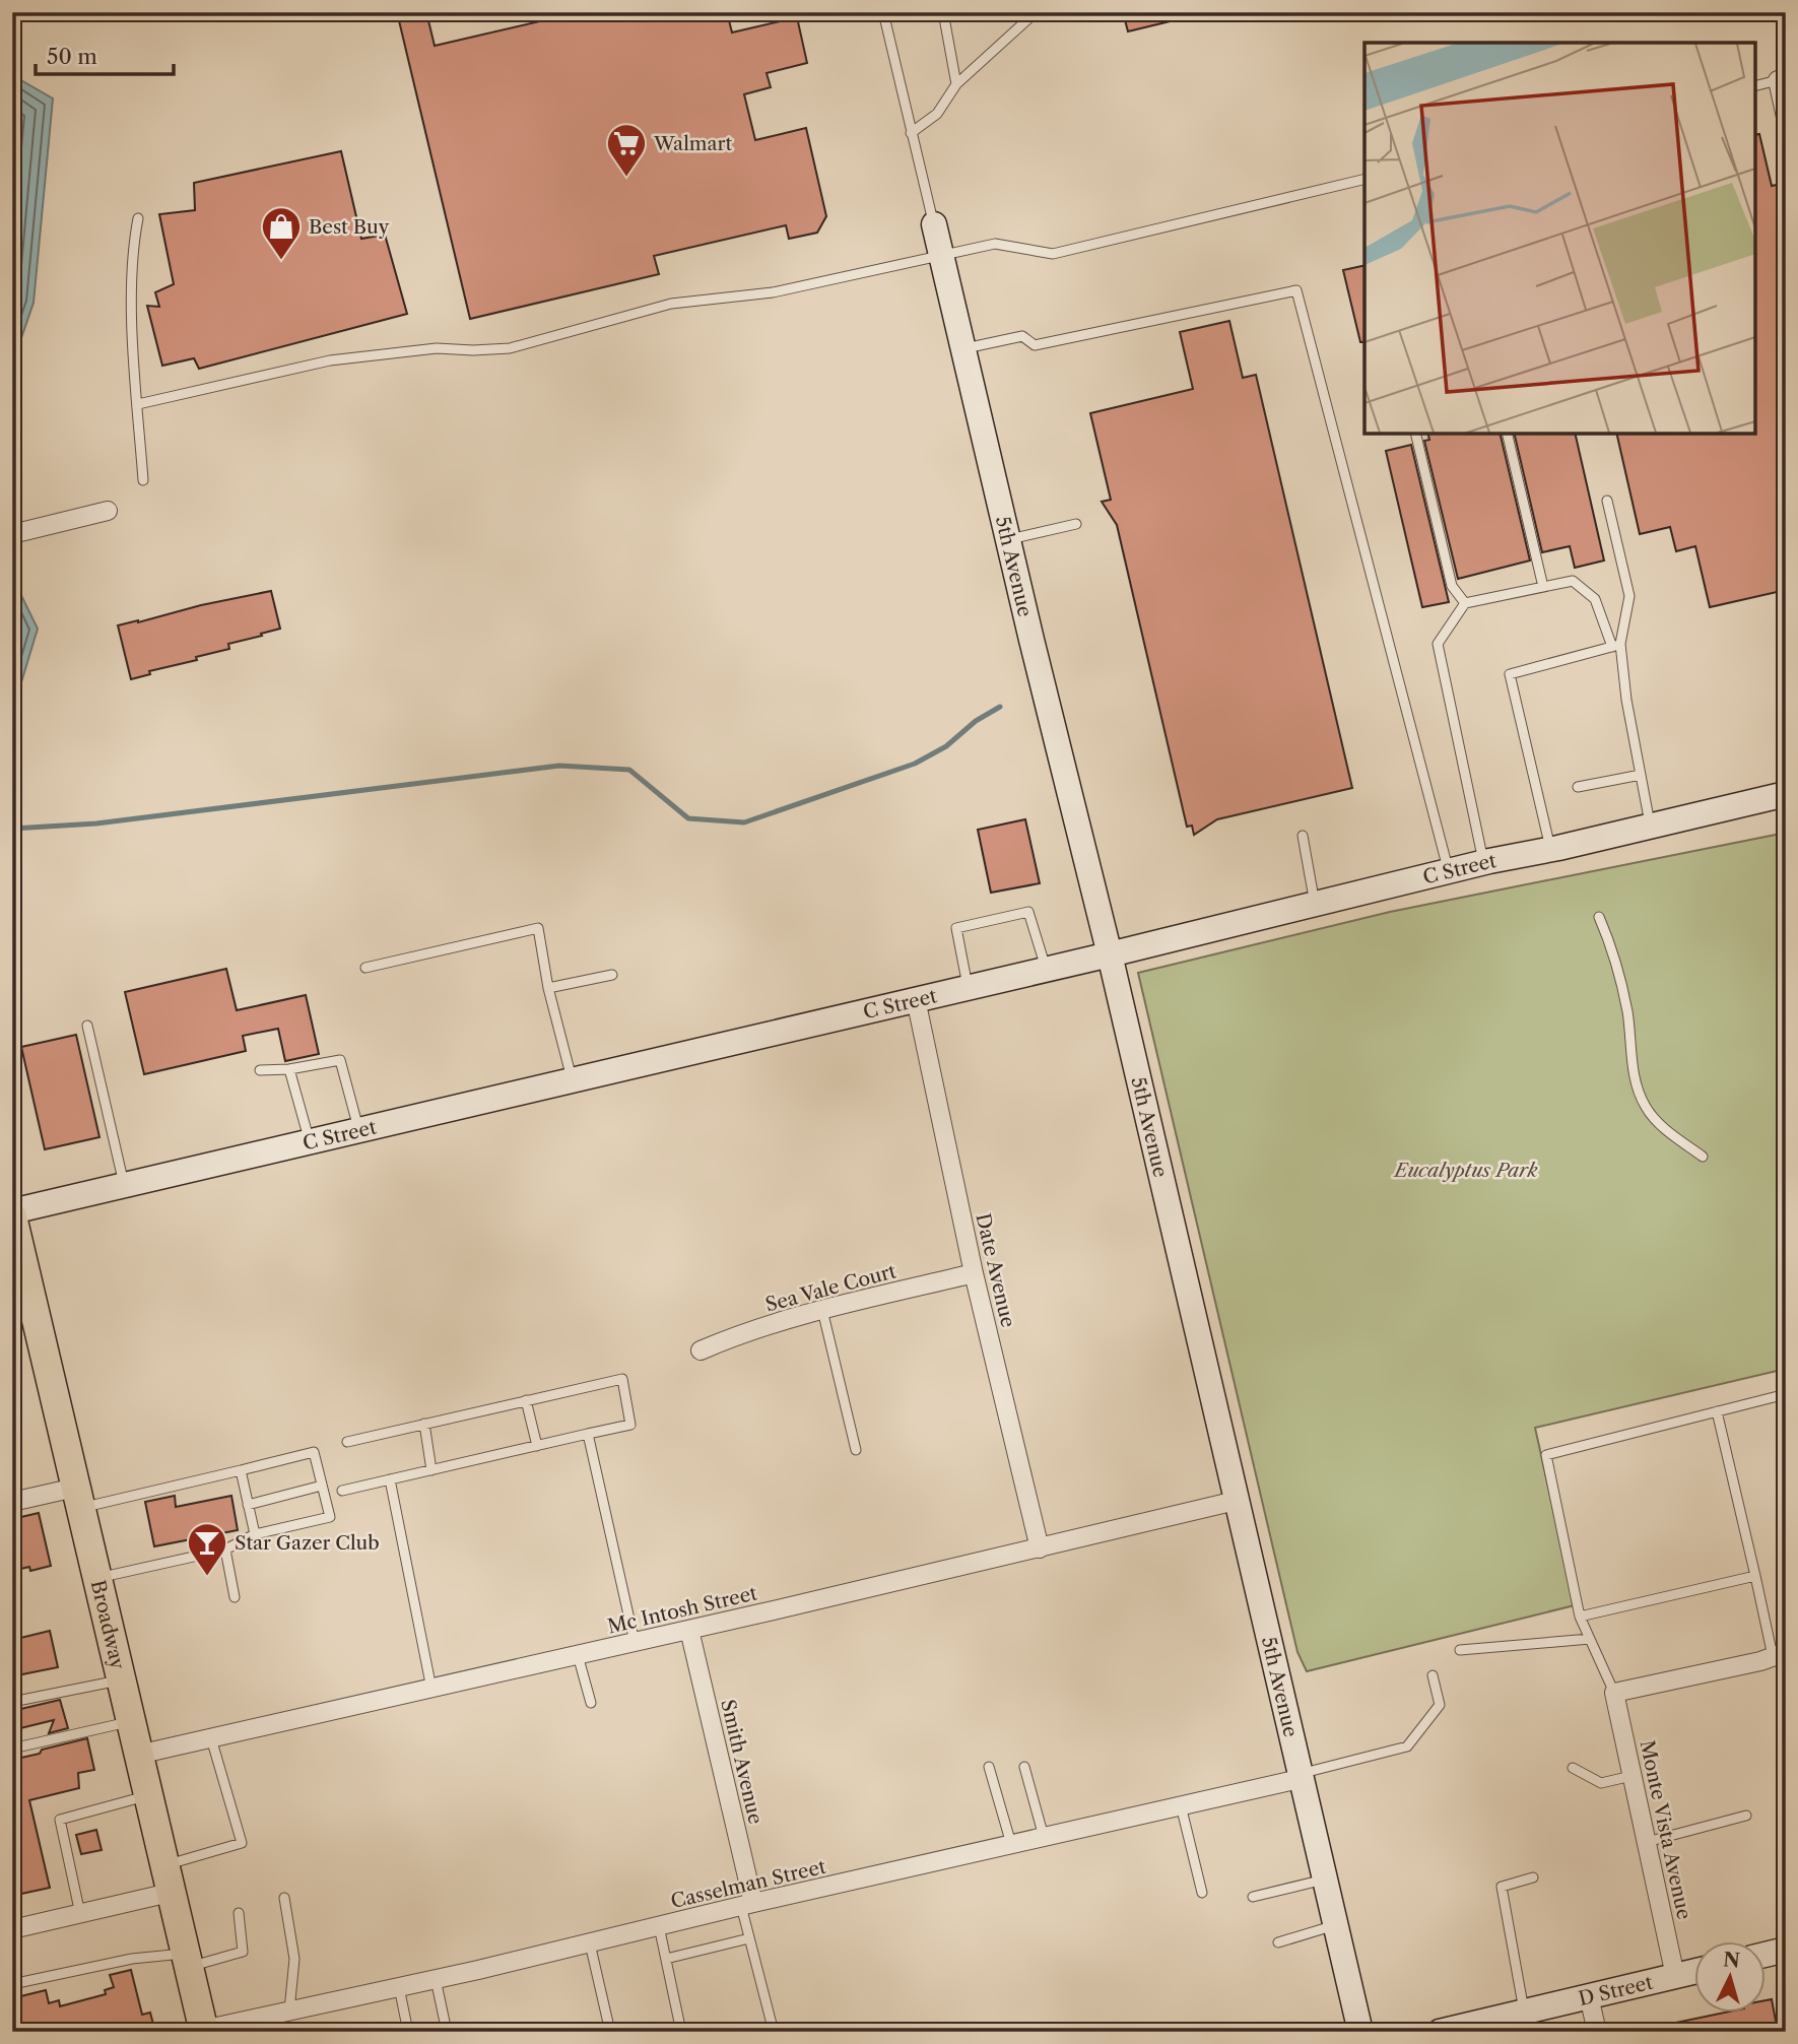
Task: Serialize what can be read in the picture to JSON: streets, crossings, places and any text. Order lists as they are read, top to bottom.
{
  "streets": {
    "main road": ["Broadway"],
    "street": [
      "5th Avenue",
      "C Street",
      "Date Avenue",
      "Sea Vale Court",
      "Mc Intosh Street",
      "Smith Avenue",
      "Monte Vista Avenue",
      "Casselman Street",
      "D Street"
    ]
  },
  "crossings": [
    ["5th Avenue", "C Street"],
    ["5th Avenue", "Mc Intosh Street"],
    ["5th Avenue", "Casselman Street"],
    ["C Street", "Date Avenue"],
    ["C Street", "Broadway"],
    ["Date Avenue", "Sea Vale Court"],
    ["Date Avenue", "Mc Intosh Street"],
    ["Mc Intosh Street", "Broadway"],
    ["Mc Intosh Street", "Smith Avenue"],
    ["Broadway", "Casselman Street"],
    ["Smith Avenue", "Casselman Street"],
    ["Monte Vista Avenue", "D Street"]
  ],
  "parks": ["Eucalyptus Park"],
  "places": {
    "supermarket": ["Walmart"],
    "shop": ["Best Buy"],
    "bar": ["Star Gazer Club"]
  },
  "scale_bar": "50 m",
  "north": "top"
}
